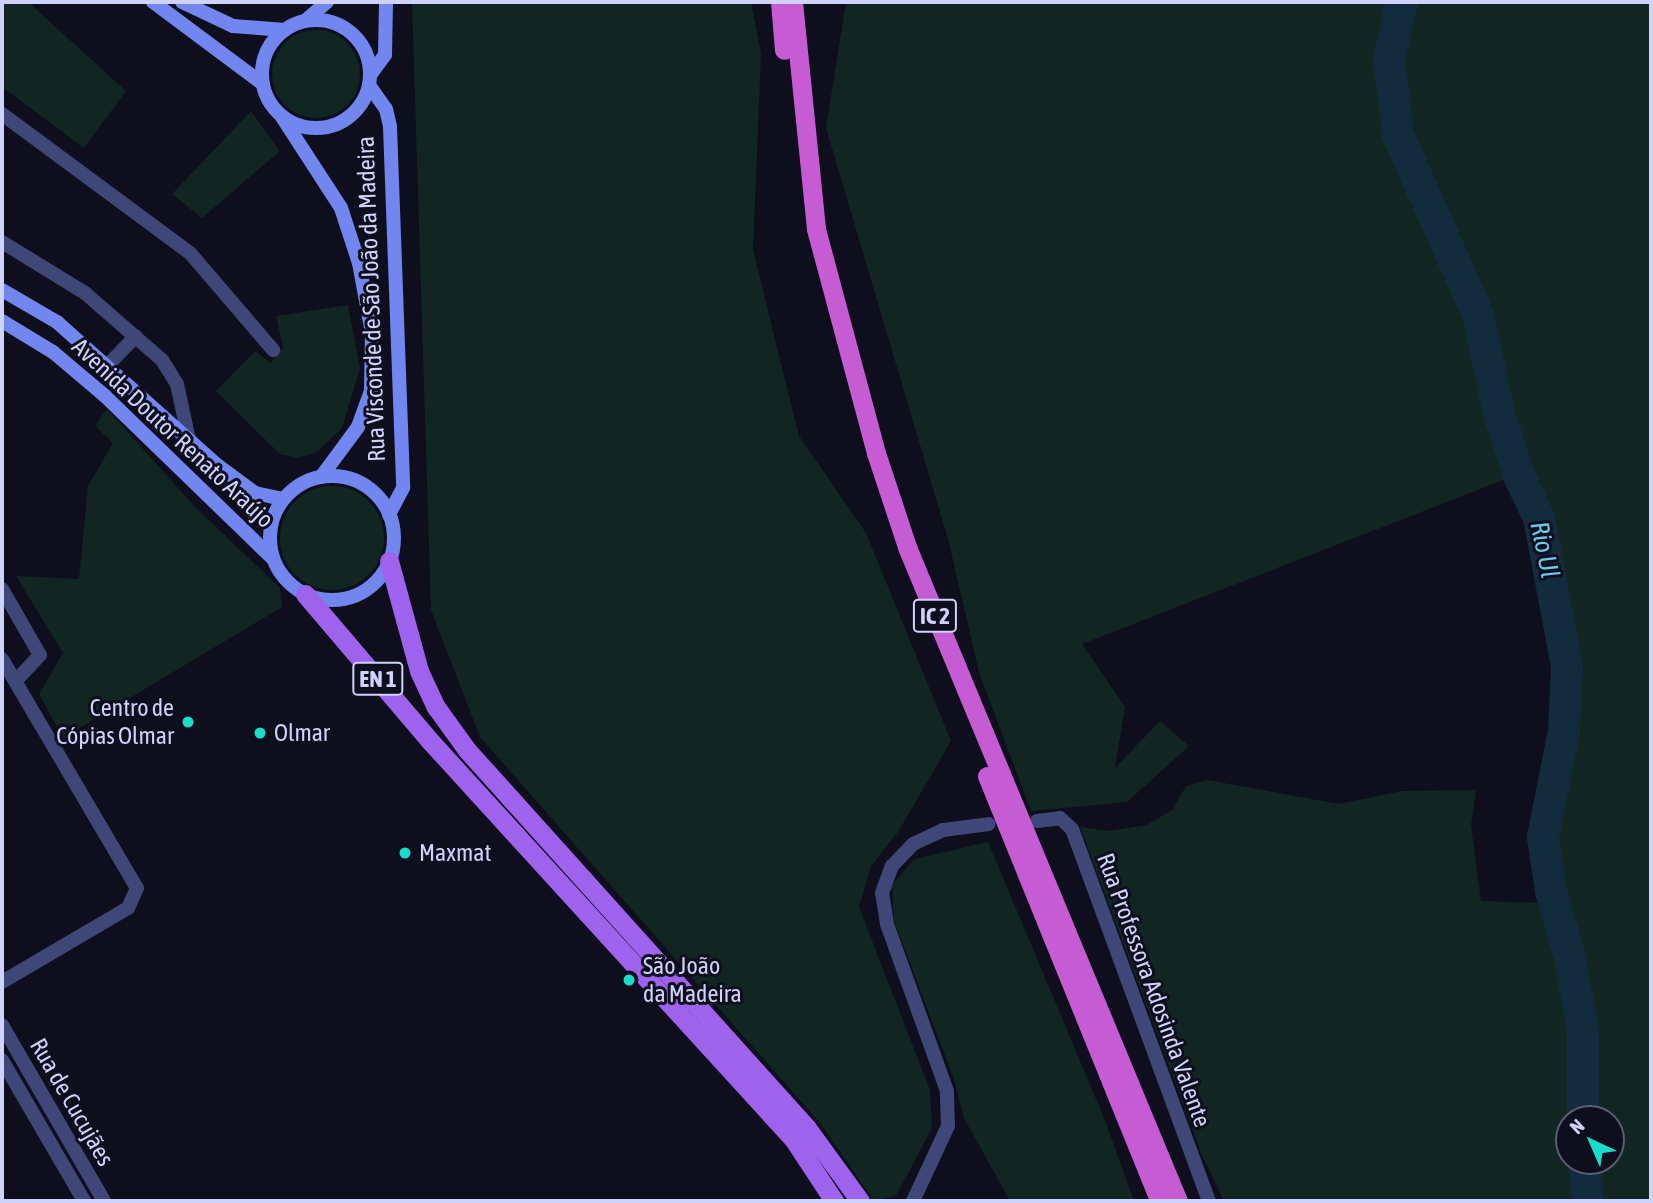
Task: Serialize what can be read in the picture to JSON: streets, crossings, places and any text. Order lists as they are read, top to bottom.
{
  "streets": {
    "highway": ["IC 2"],
    "main road": ["Rua Visconde de São João da Madeira", "Avenida Doutor Renato Araújo", "EN 1"],
    "street": ["Rua Professora Adosinda Valente", "Rua de Cucujães"]
  },
  "crossings": [
    ["Rua Visconde de São João da Madeira", "Avenida Doutor Renato Araújo"],
    ["Rua Visconde de São João da Madeira", "EN 1"],
    ["Avenida Doutor Renato Araújo", "EN 1"]
  ],
  "water": ["Rio Ul"],
  "places": [
    "Centro de Cópias Olmar",
    "Olmar",
    "Maxmat",
    "São João da Madeira"
  ],
  "north": "top left"
}
